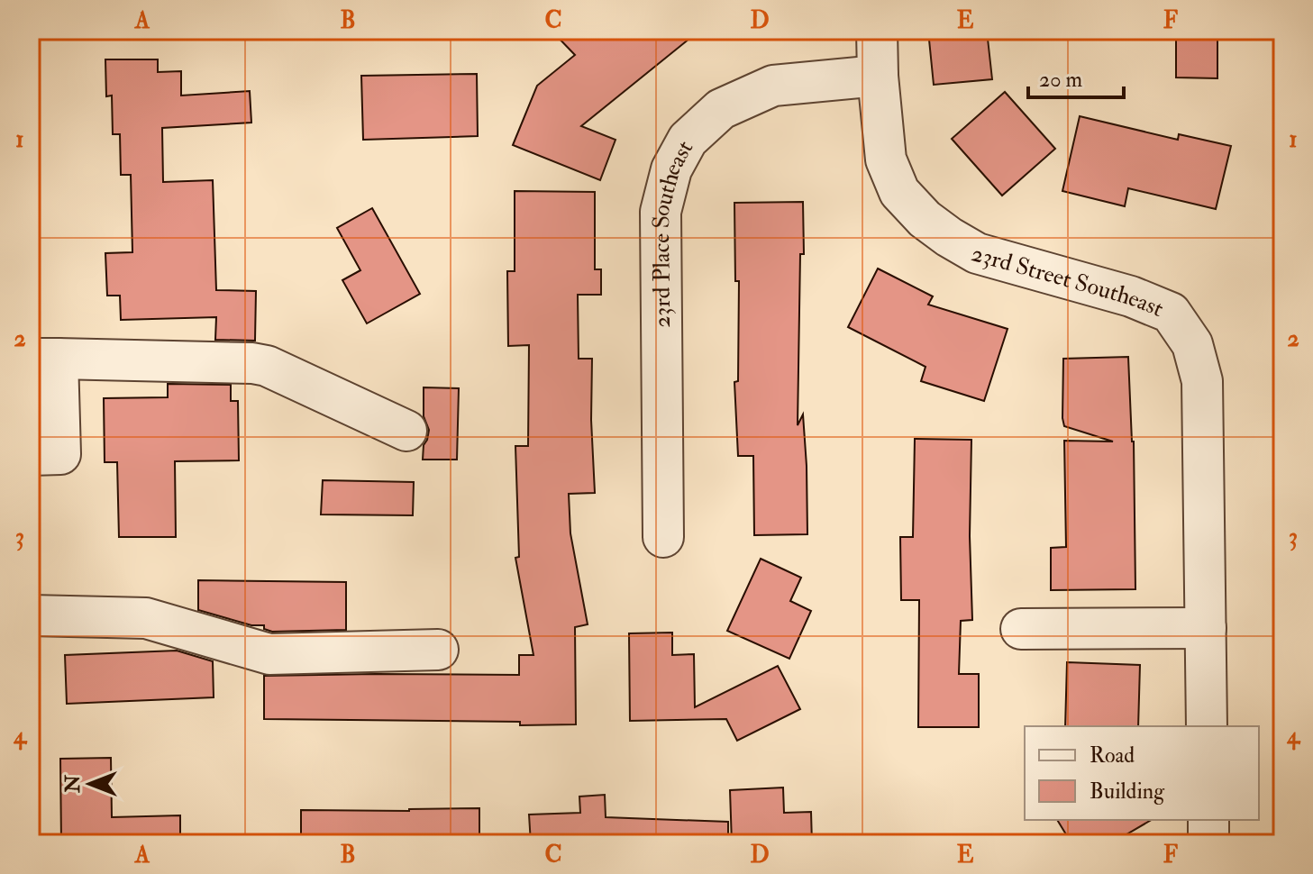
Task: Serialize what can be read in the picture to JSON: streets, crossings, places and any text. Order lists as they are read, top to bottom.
{
  "streets": {
    "street": ["23rd Place Southeast", "23rd Street Southeast"]
  },
  "crossings": [
    ["23rd Place Southeast", "23rd Street Southeast"]
  ],
  "legend": ["Road", "Building"],
  "scale_bar": "20 m",
  "north": "left",
  "grid": {
    "columns": [
      "A",
      "B",
      "C",
      "D",
      "E",
      "F"
    ],
    "rows": [
      "1",
      "2",
      "3",
      "4"
    ]
  }
}
